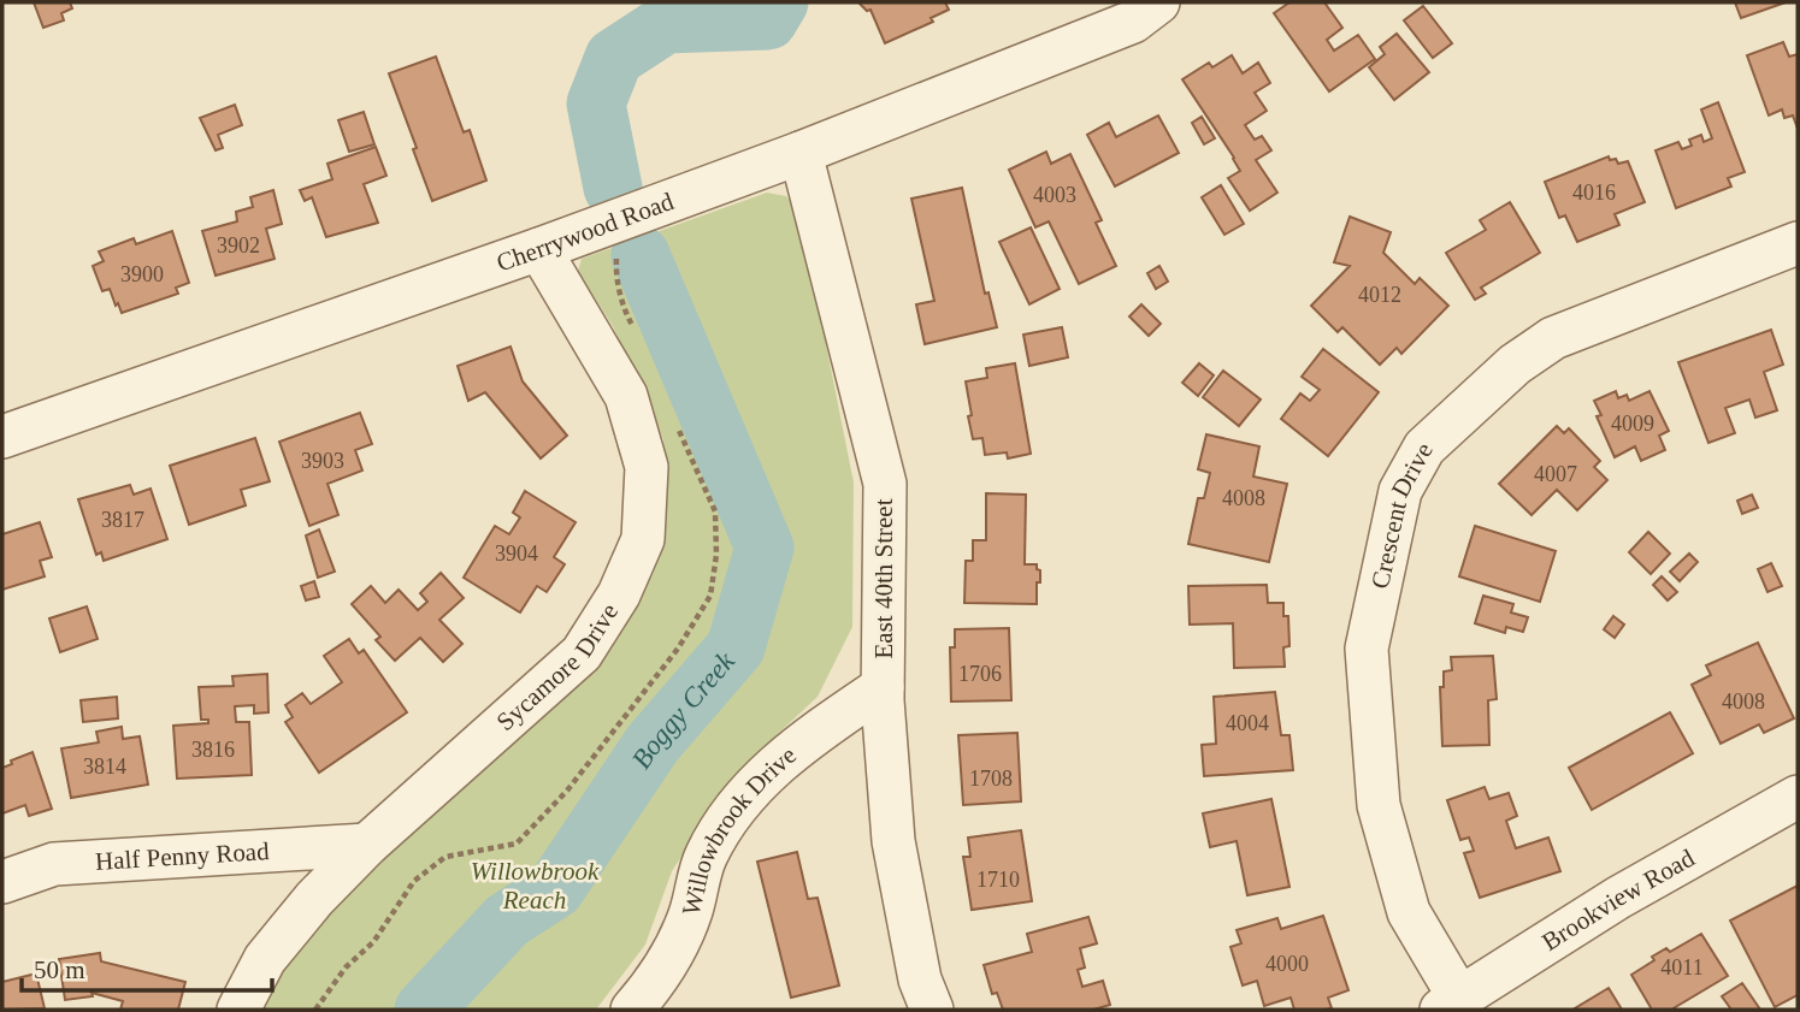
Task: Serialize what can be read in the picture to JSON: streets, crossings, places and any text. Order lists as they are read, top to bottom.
{
  "streets": {
    "street": [
      "Cherrywood Road",
      "Crescent Drive",
      "East 40th Street",
      "Sycamore Drive",
      "Willowbrook Drive",
      "Half Penny Road",
      "Brookview Road"
    ]
  },
  "crossings": [
    ["Cherrywood Road", "East 40th Street"],
    ["Cherrywood Road", "Sycamore Drive"],
    ["Crescent Drive", "Brookview Road"],
    ["East 40th Street", "Willowbrook Drive"],
    ["Sycamore Drive", "Half Penny Road"]
  ],
  "water": ["Boggy Creek"],
  "parks": ["Willowbrook Reach"],
  "house_numbers": [
    "4016",
    "4003",
    "3902",
    "3900",
    "4012",
    "4009",
    "3903",
    "4007",
    "4008",
    "3817",
    "3904",
    "1706",
    "4008",
    "4004",
    "3816",
    "3814",
    "1708",
    "1710",
    "4000",
    "4011"
  ],
  "scale_bar": "50 m"
}
